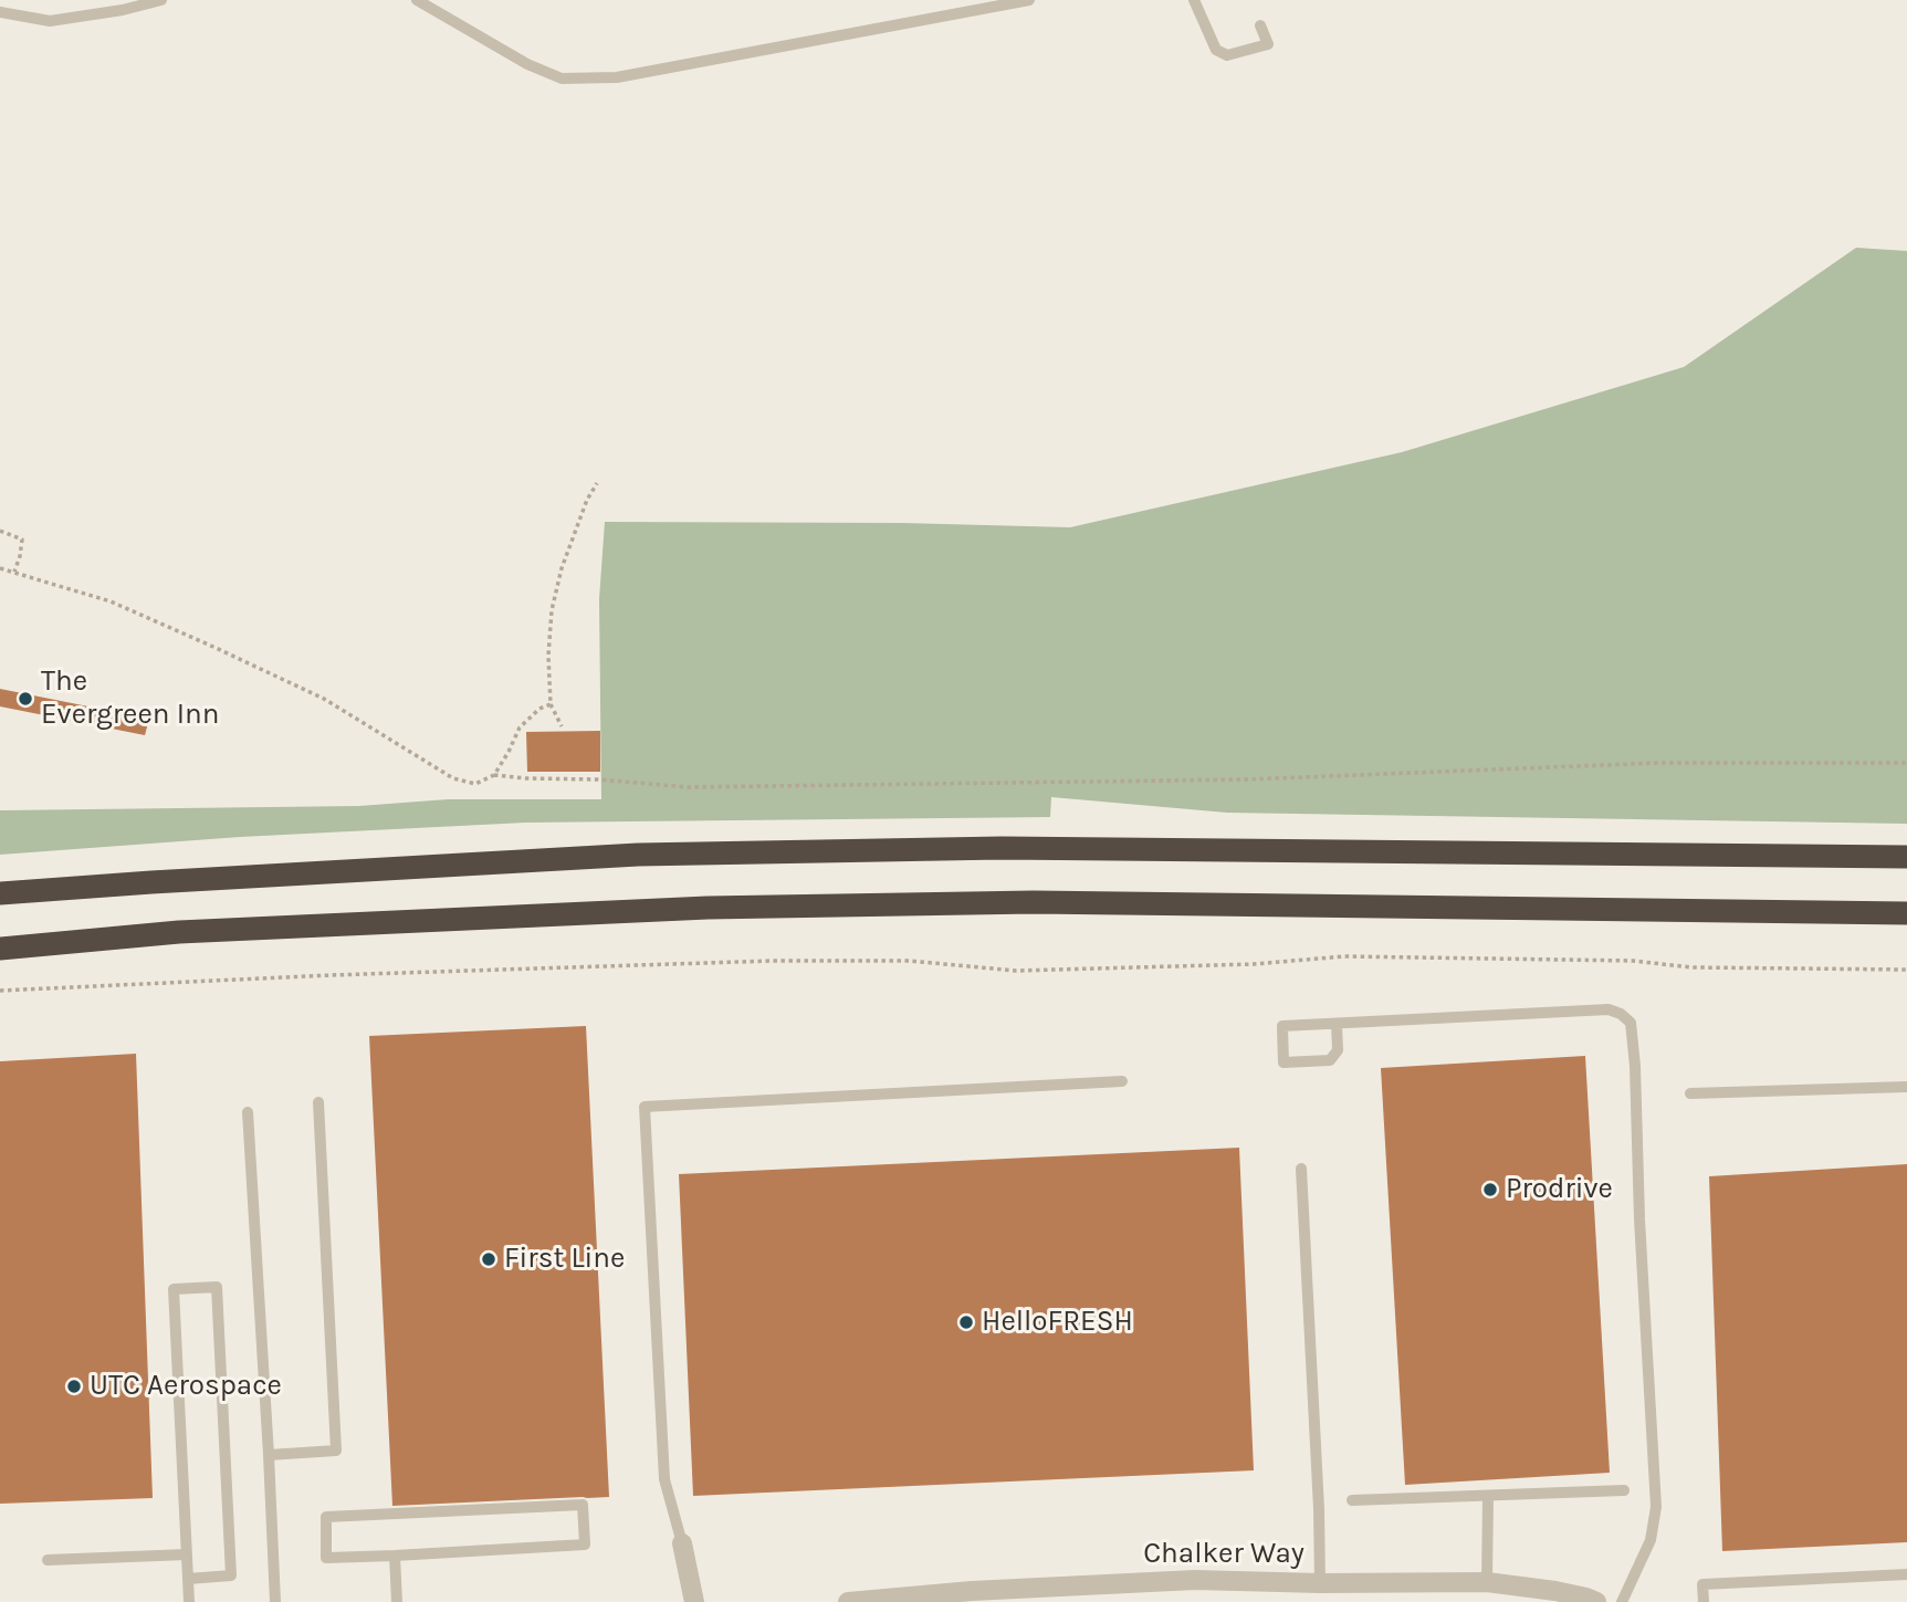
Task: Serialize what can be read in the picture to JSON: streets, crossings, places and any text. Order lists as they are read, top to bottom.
{
  "streets": {
    "street": ["Chalker Way"]
  },
  "places": [
    "The Evergreen Inn",
    "Prodrive",
    "First Line",
    "HelloFRESH",
    "UTC Aerospace"
  ]
}
